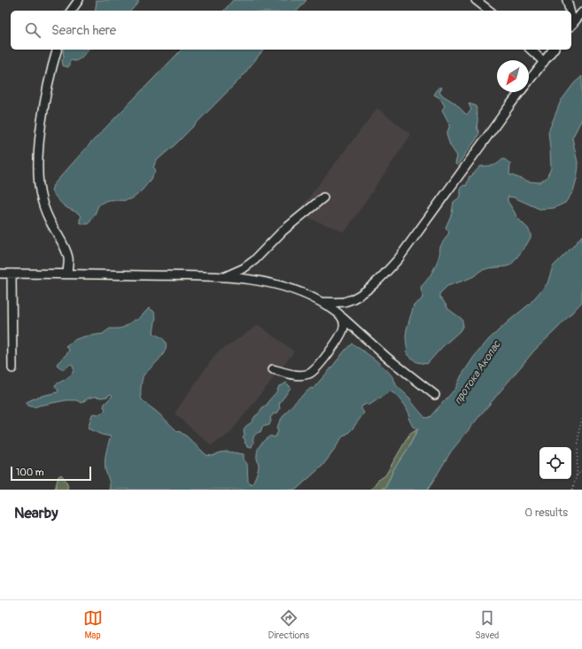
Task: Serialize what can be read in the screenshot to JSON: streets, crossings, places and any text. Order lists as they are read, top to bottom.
{
  "water": ["протока Акопас"],
  "scale_bar": "100 m",
  "north": "bottom left",
  "page": {
    "search": "Search here",
    "scale": "100 m",
    "heading": ["Nearby", "0 results"],
    "nav": ["Map", "Directions", "Saved"]
  }
}
